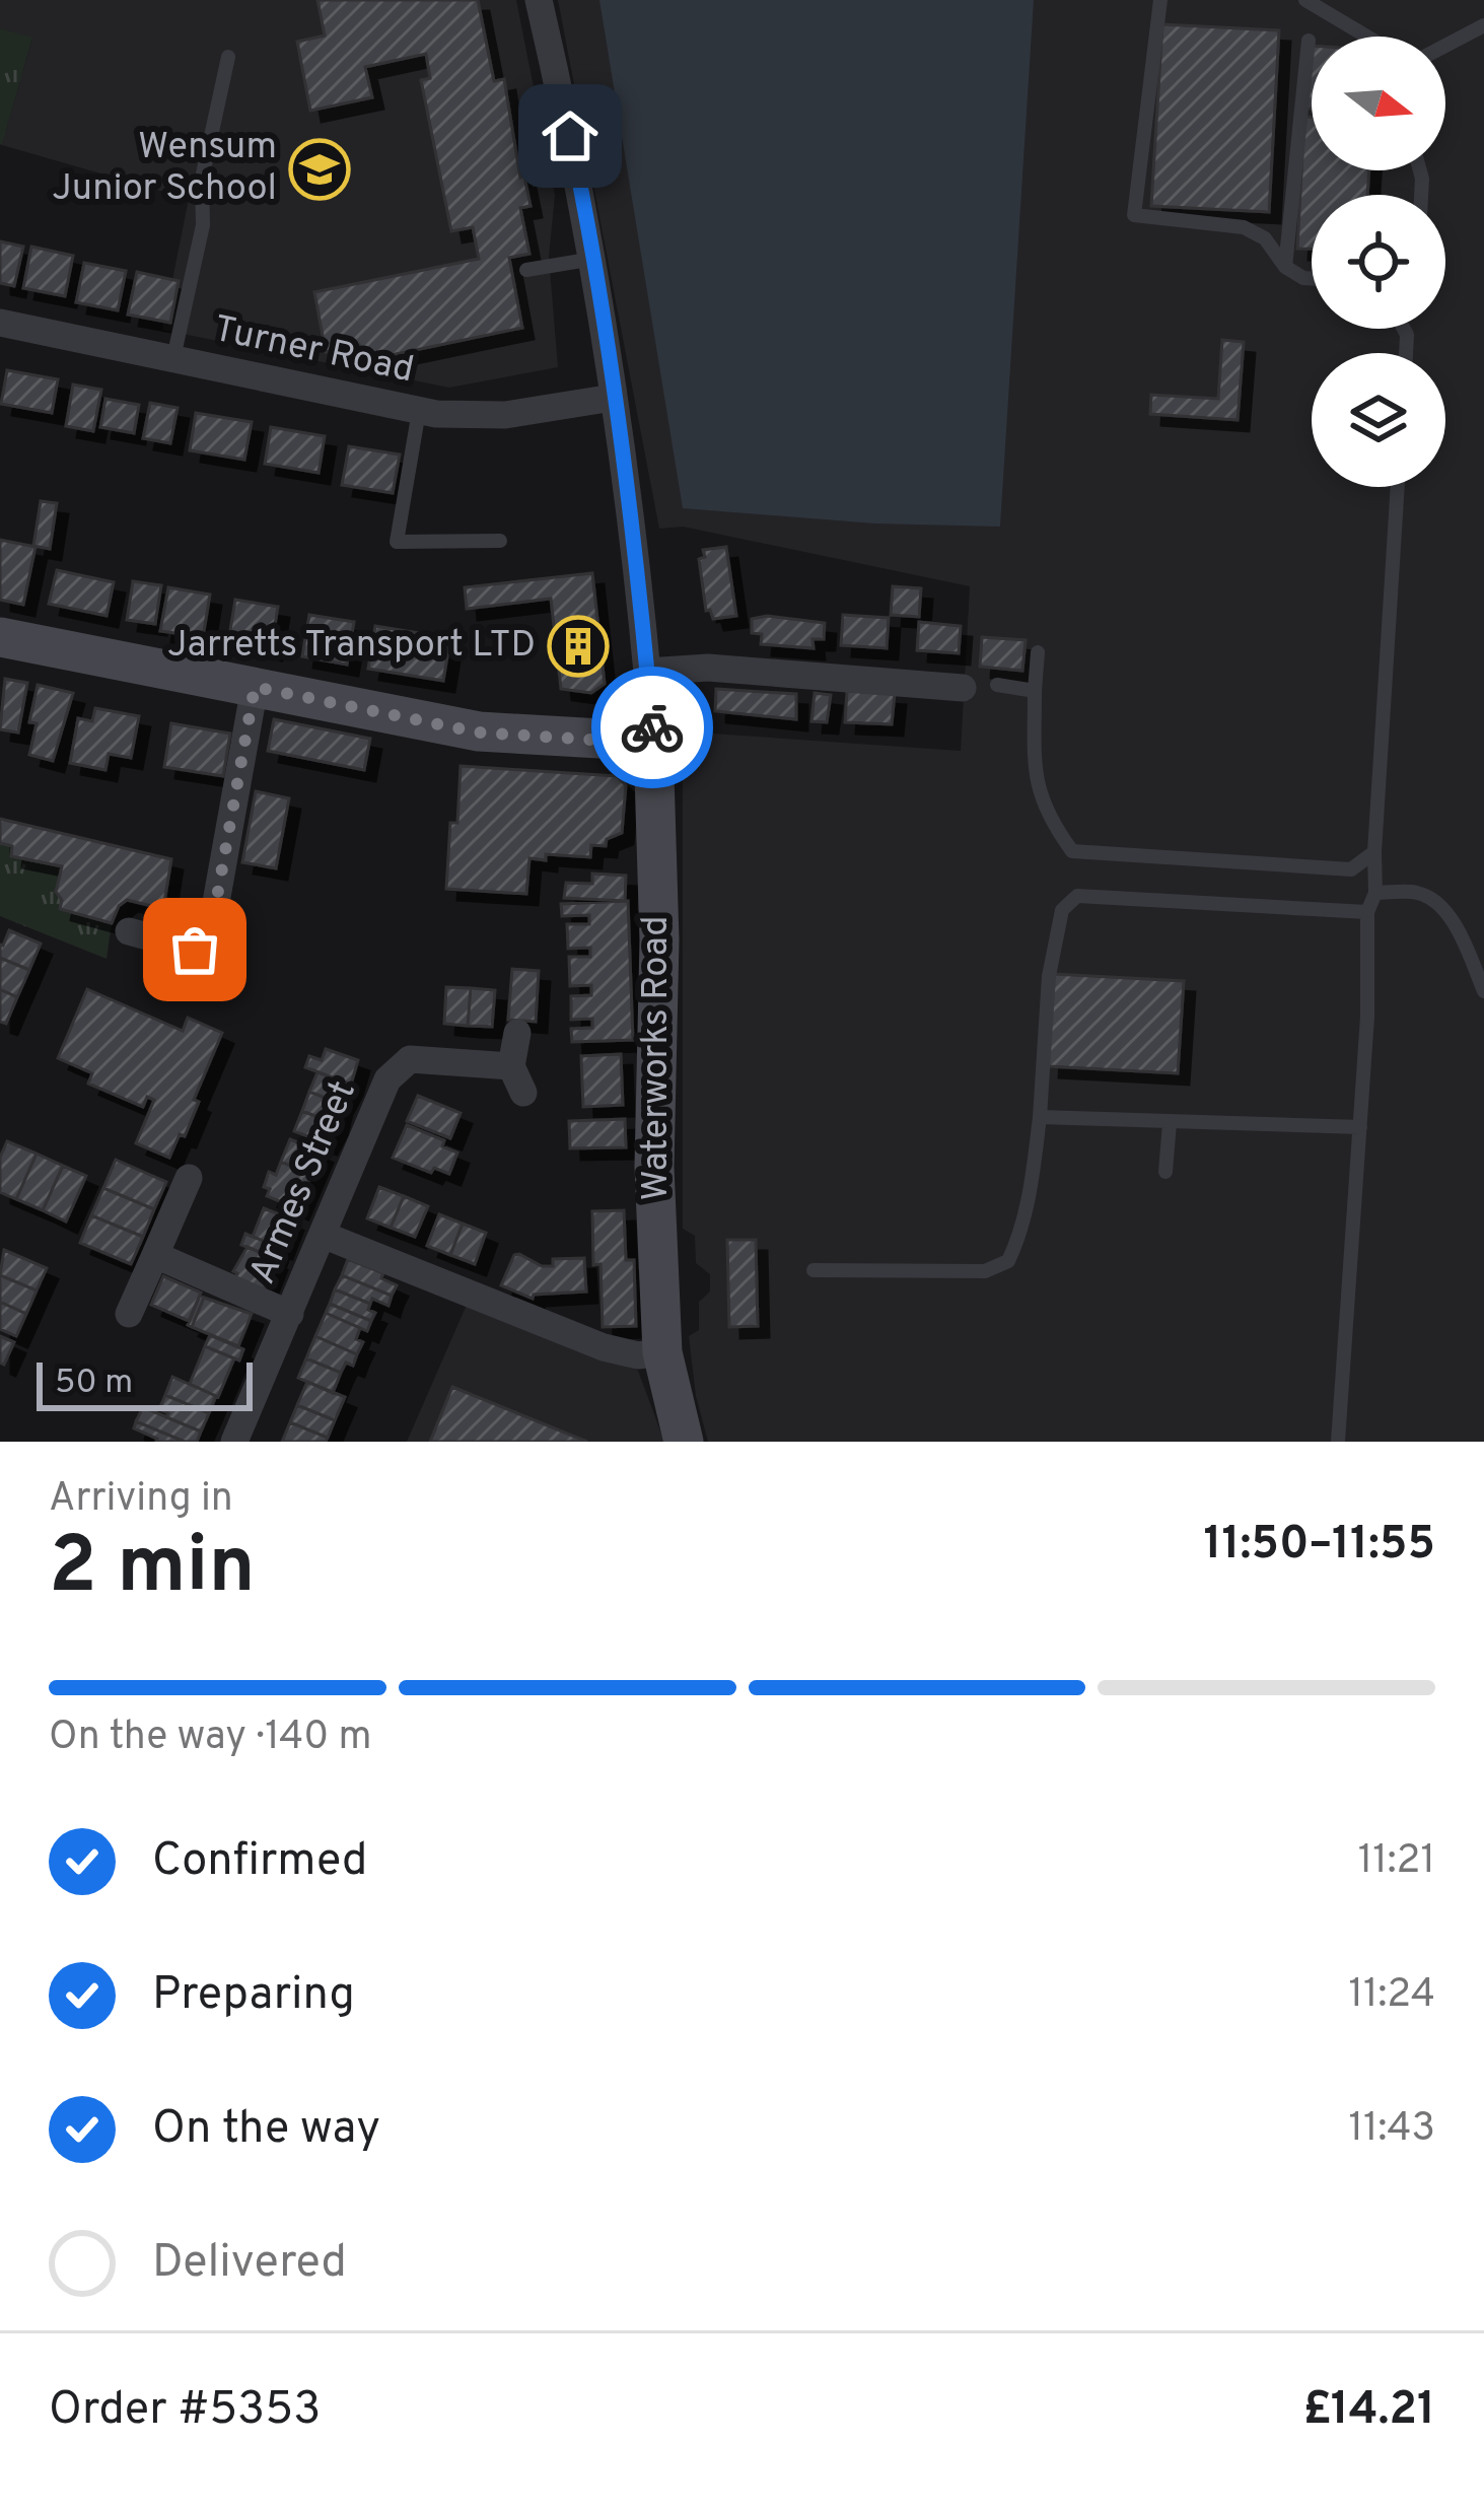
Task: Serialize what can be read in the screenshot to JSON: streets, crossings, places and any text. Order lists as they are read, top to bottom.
{
  "streets": {
    "street": ["Turner Road", "Waterworks Road", "Armes Street"]
  },
  "crossings": [
    ["Turner Road", "Waterworks Road"]
  ],
  "places": {
    "school or university": ["Wensum Junior School"],
    "building": ["Jarretts Transport LTD"]
  },
  "scale_bar": "50 m",
  "north": "right",
  "page": {
    "scale": "50 m",
    "heading": ["2 min", "Arriving in", "11:50–11:55"],
    "panel": ["Order #5353", "£14.21"],
    "bar": "On the way · 140 m",
    "list": [
      ["Confirmed", "11:21"],
      ["Preparing", "11:24"],
      ["On the way", "11:43"],
      "Delivered"
    ]
  }
}
